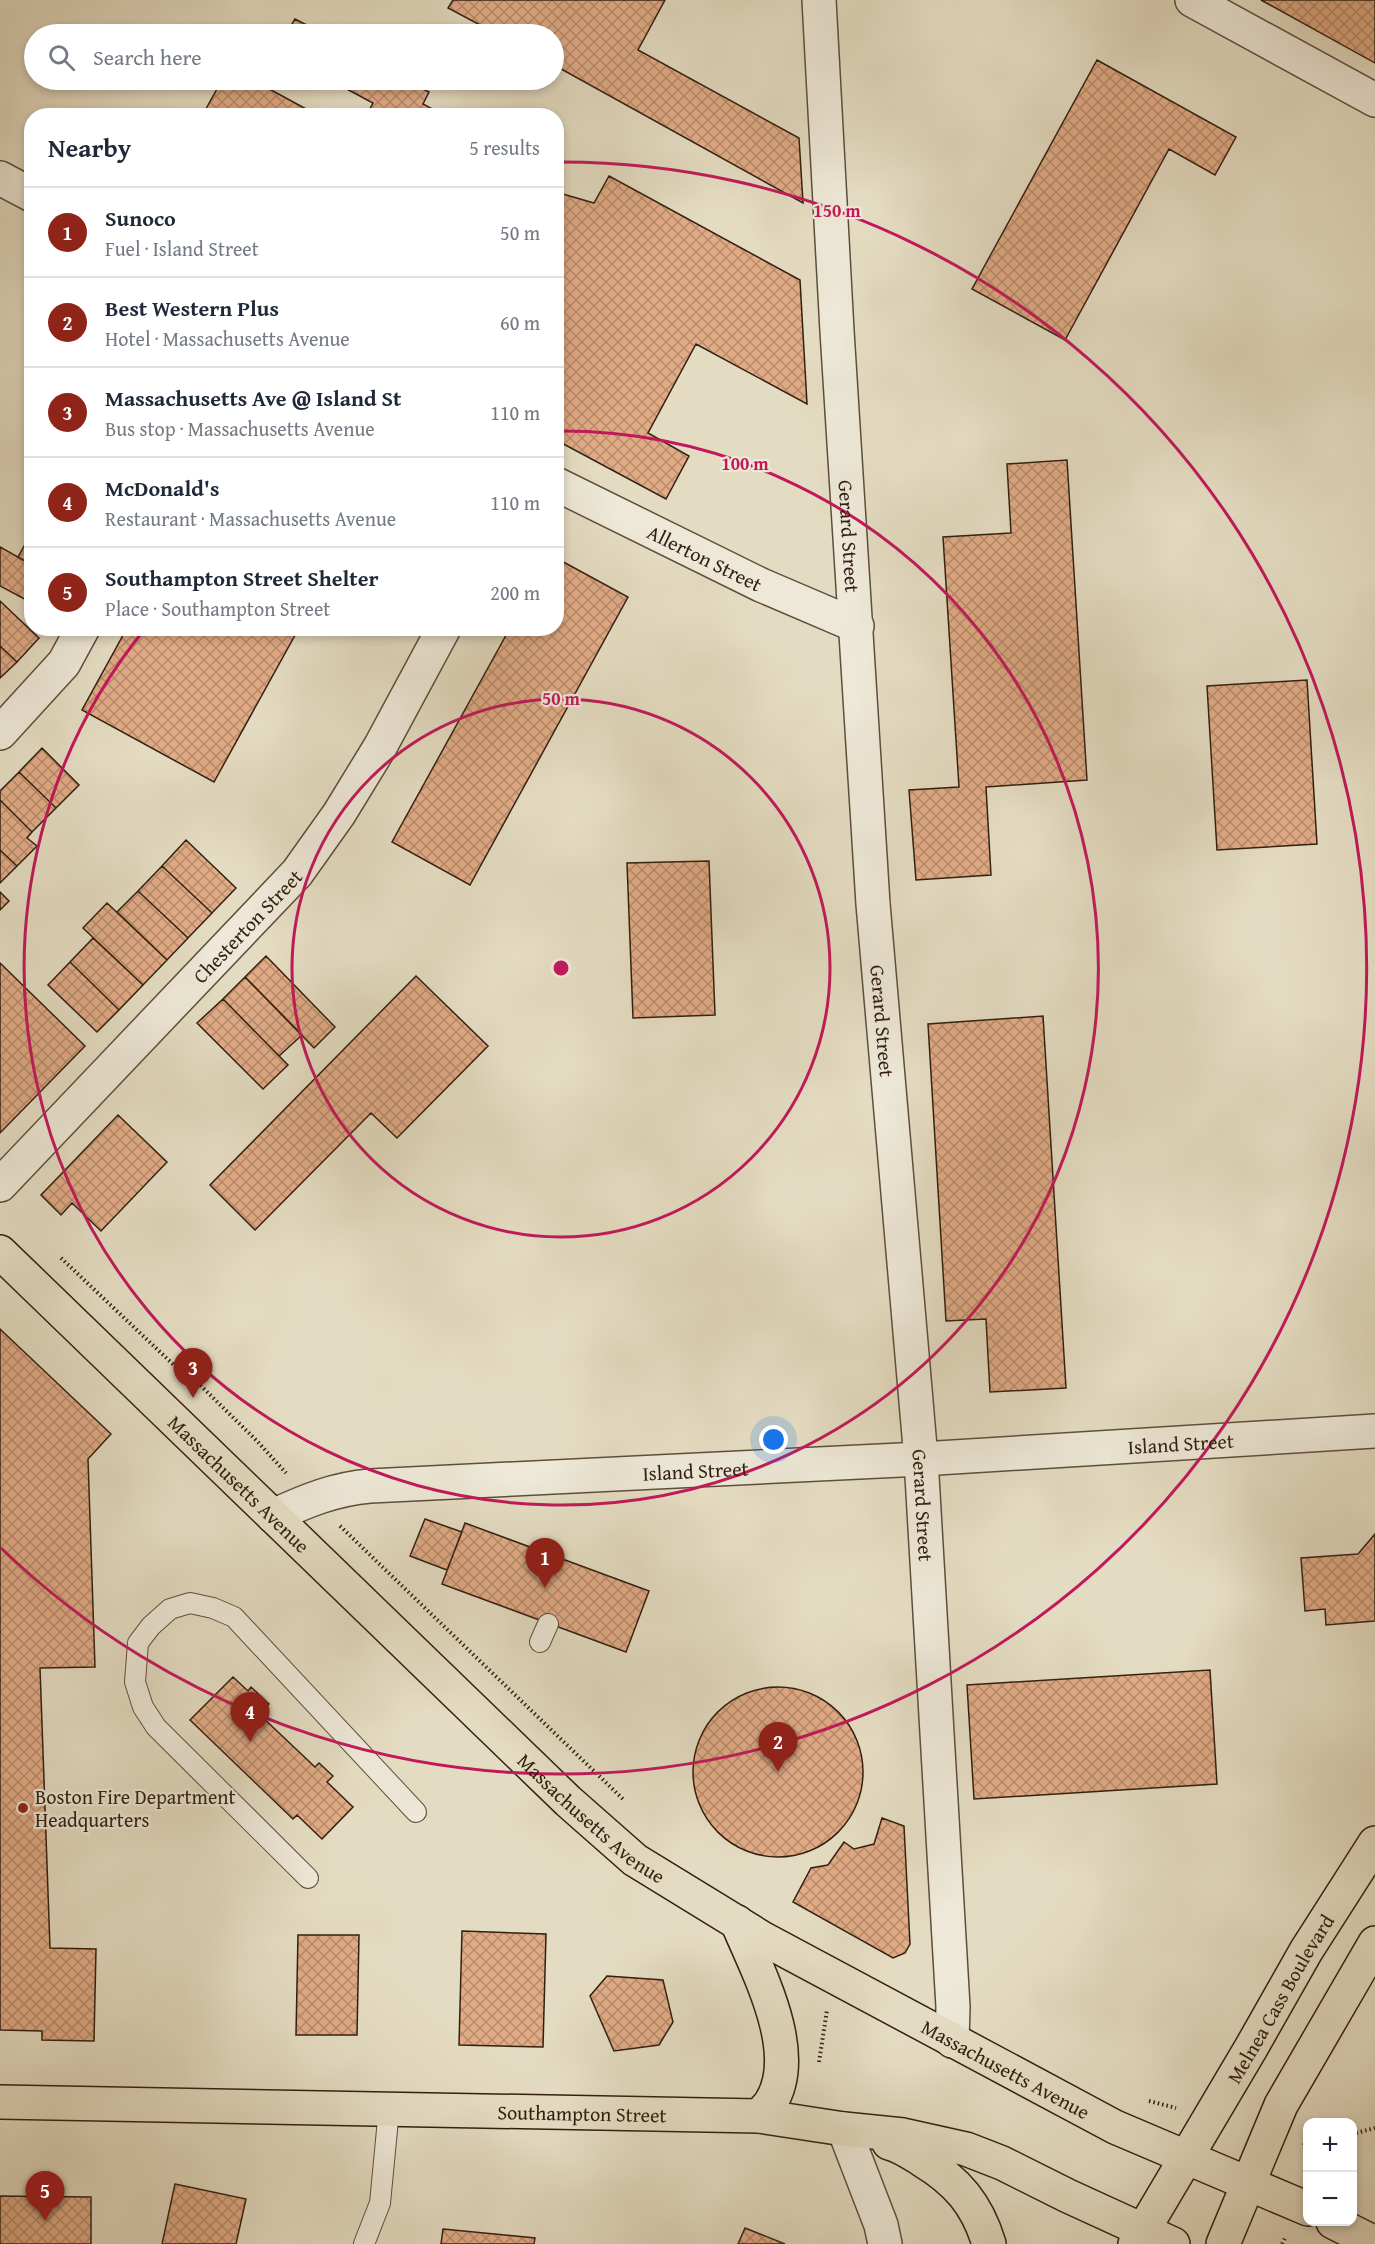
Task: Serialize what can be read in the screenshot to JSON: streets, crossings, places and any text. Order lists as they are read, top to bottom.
{
  "streets": {
    "main road": ["Massachusetts Avenue", "Melnea Cass Boulevard", "Southampton Street"],
    "street": [
      "Gerard Street",
      "Allerton Street",
      "Chesterton Street",
      "Island Street"
    ]
  },
  "crossings": [
    ["Gerard Street", "Allerton Street"],
    ["Gerard Street", "Island Street"],
    ["Gerard Street", "Massachusetts Avenue"],
    ["Island Street", "Massachusetts Avenue"],
    ["Massachusetts Avenue", "Melnea Cass Boulevard"],
    ["Melnea Cass Boulevard", "Southampton Street"]
  ],
  "places": ["Boston Fire Department Headquarters"],
  "page": {
    "search": "Search here",
    "heading": ["Nearby", "5 results"],
    "list": [
      {
        "mark": "1",
        "name": "Sunoco",
        "note": "Fuel · Island Street",
        "value": "50 m"
      },
      {
        "mark": "2",
        "name": "Best Western Plus",
        "note": "Hotel · Massachusetts Avenue",
        "value": "60 m"
      },
      {
        "mark": "3",
        "name": "Massachusetts Ave @ Island St",
        "note": "Bus stop · Massachusetts Avenue",
        "value": "110 m"
      },
      {
        "mark": "4",
        "name": "McDonald's",
        "note": "Restaurant · Massachusetts Avenue",
        "value": "110 m"
      },
      {
        "mark": "5",
        "name": "Southampton Street Shelter",
        "note": "Place · Southampton Street",
        "value": "200 m"
      }
    ],
    "pins": [
      "3",
      "1",
      "4",
      "2",
      "5"
    ],
    "map_buttons": ["+", "−"]
  },
  "rings": ["150 m", "100 m", "50 m"]
}
